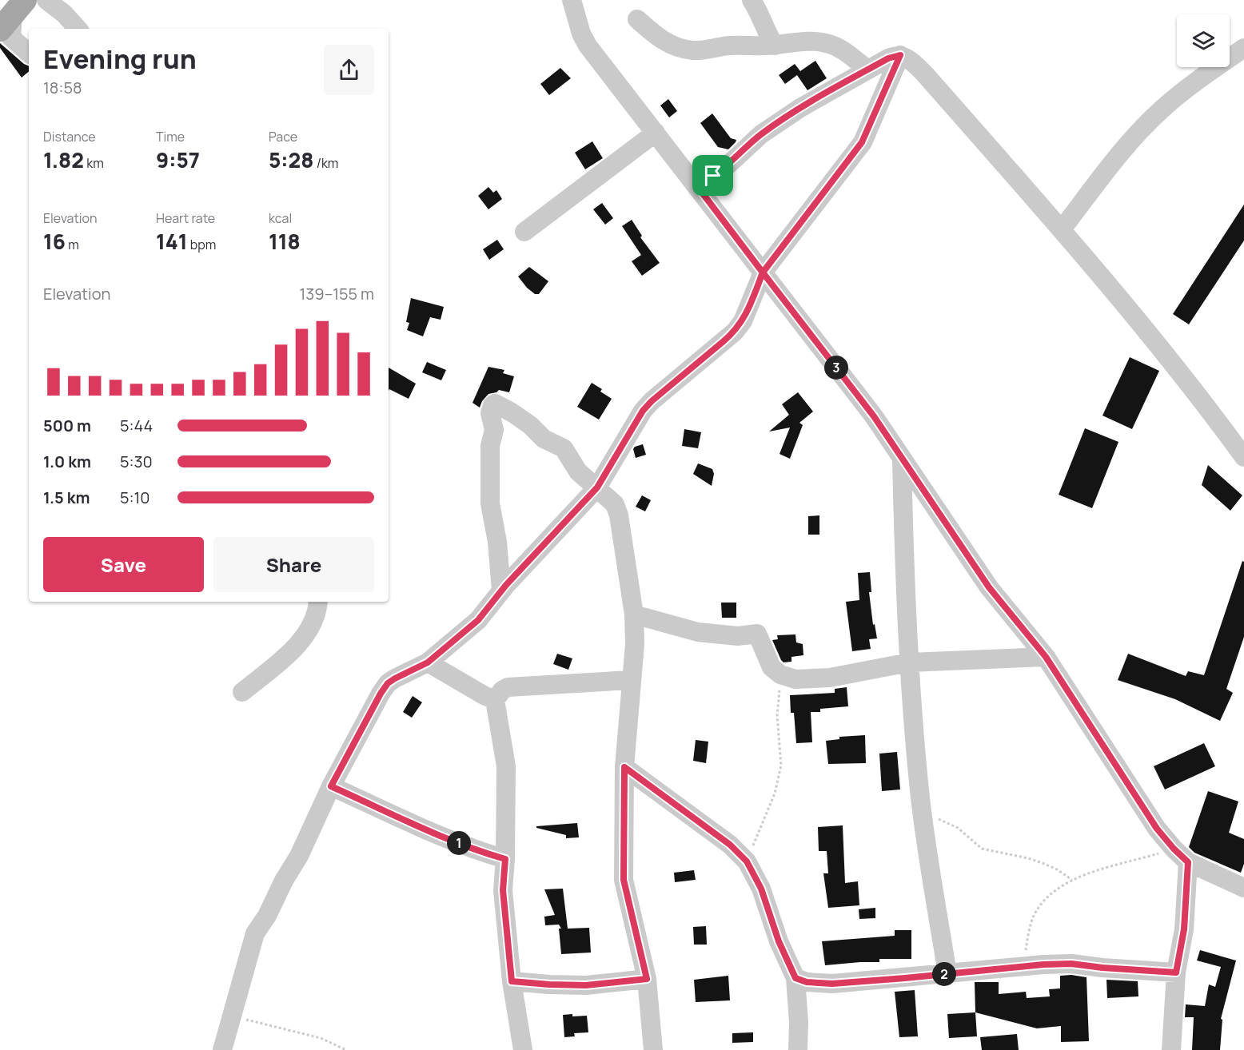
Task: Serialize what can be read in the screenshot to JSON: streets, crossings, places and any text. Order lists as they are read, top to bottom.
{
  "page": {
    "heading": ["Evening run", "18:58"],
    "stats": [
      ["Distance", "1.82 km"],
      ["Time", "9:57"],
      ["Pace", "5:28 /km"],
      ["Elevation", "16 m"],
      ["Heart rate", "141 bpm"],
      ["kcal", "118"]
    ],
    "chart": ["Elevation", "139–155 m"],
    "pins": ["3", "1", "2"],
    "list": [
      {
        "name": "500 m",
        "note": "5:44"
      },
      {
        "name": "1.0 km",
        "note": "5:30"
      },
      {
        "name": "1.5 km",
        "note": "5:10"
      }
    ],
    "buttons": ["Save", "Share"]
  }
}
